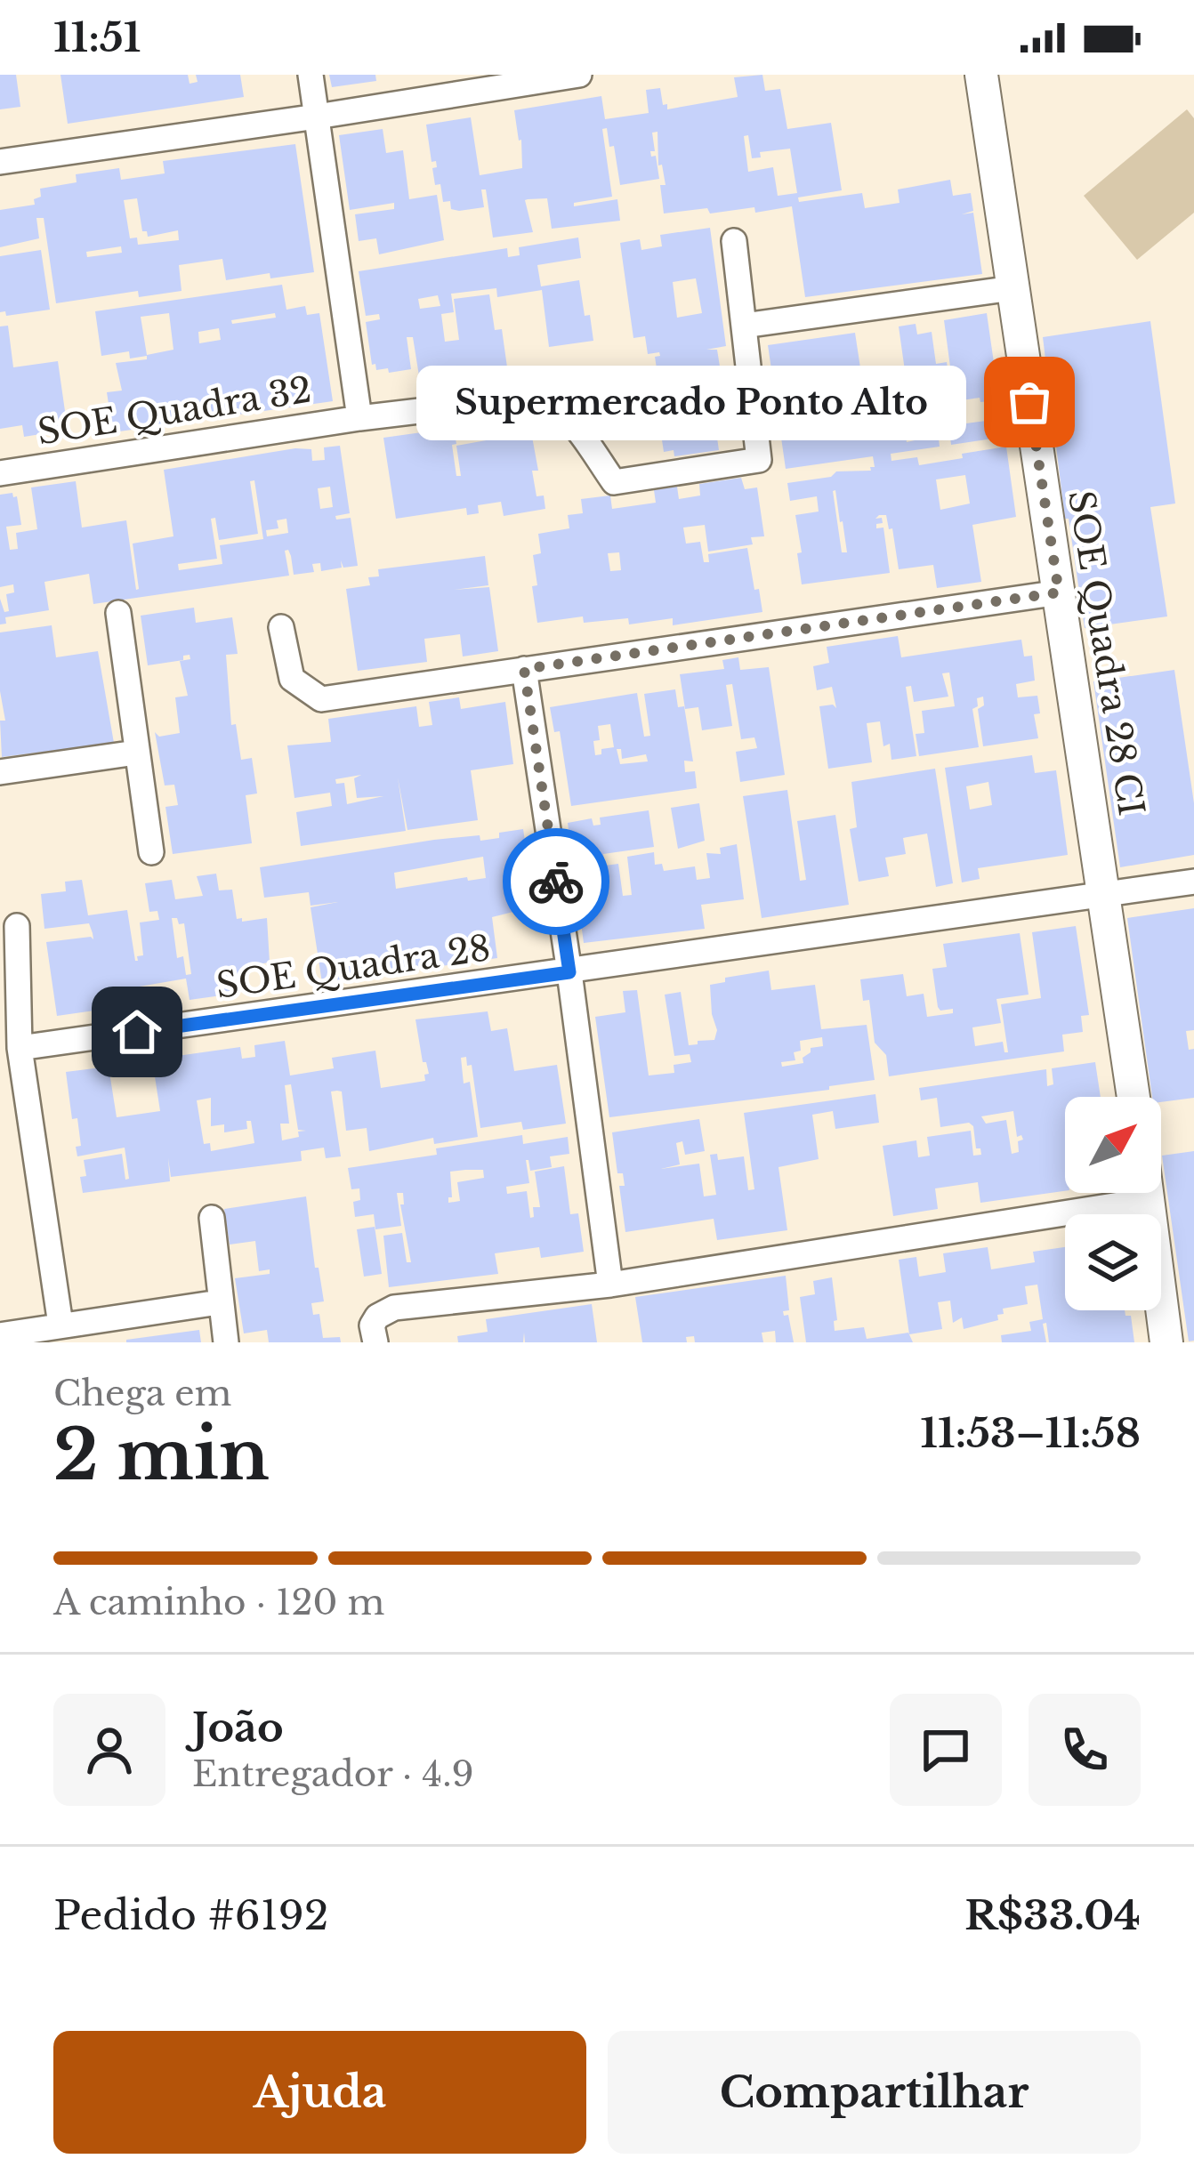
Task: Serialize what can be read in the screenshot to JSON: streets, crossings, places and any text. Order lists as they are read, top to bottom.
{
  "streets": {
    "street": ["SOE Quadra 32", "SOE Quadra 28 CI", "SOE Quadra 28"]
  },
  "crossings": [
    ["SOE Quadra 28 CI", "SOE Quadra 28"]
  ],
  "places": ["Supermercado Ponto Alto"],
  "north": "top right",
  "page": {
    "status": "11:51",
    "bubble": "Supermercado Ponto Alto",
    "heading": ["2 min", "Chega em", "11:53–11:58"],
    "panel": [
      "João",
      "Entregador · 4.9",
      "Pedido #6192",
      "R$33.04"
    ],
    "bar": "A caminho · 120 m",
    "buttons": ["Ajuda", "Compartilhar"]
  }
}
